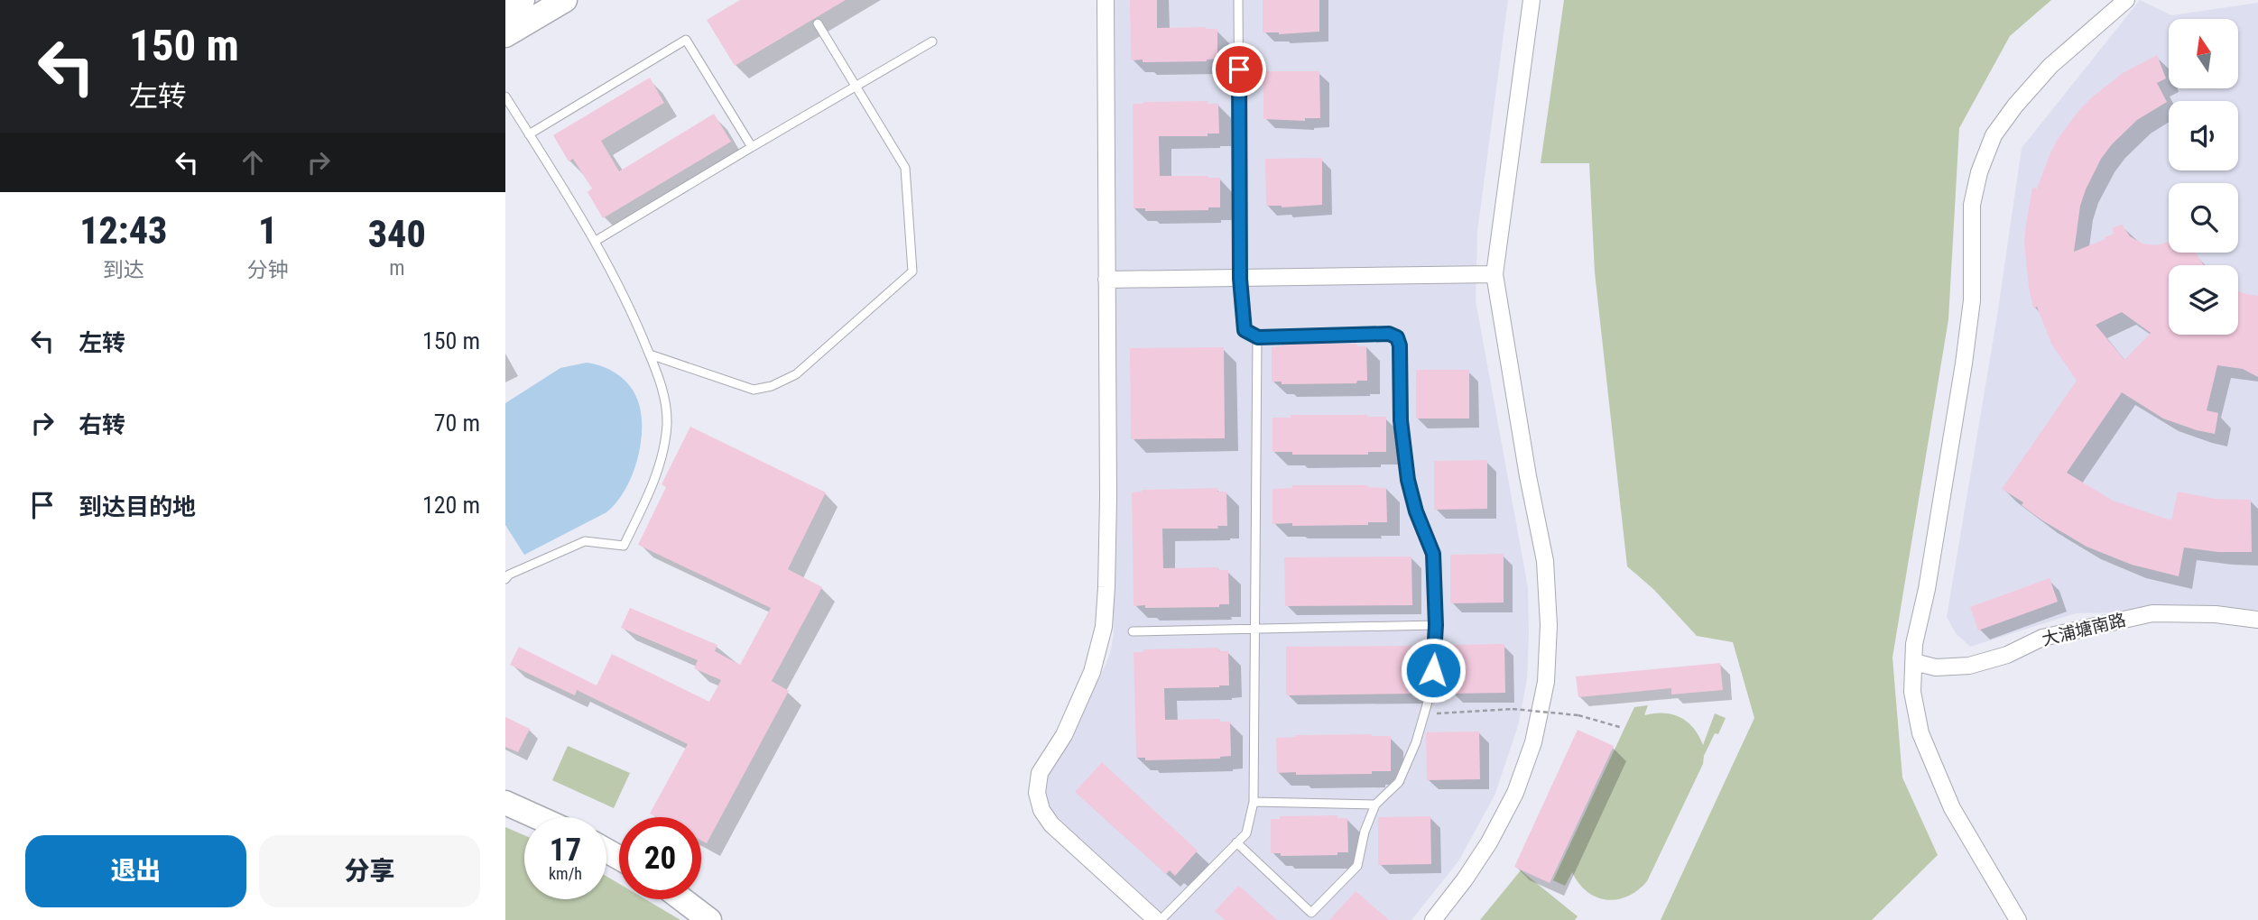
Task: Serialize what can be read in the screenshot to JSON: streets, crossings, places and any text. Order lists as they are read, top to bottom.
{
  "streets": {
    "street": ["大浦塘南路"]
  },
  "north": "top",
  "page": {
    "turn": ["150 m", "左转"],
    "eta": [
      "12:43",
      "到达",
      "1",
      "分钟",
      "340",
      "m"
    ],
    "list": [
      {
        "name": "左转",
        "value": "150 m"
      },
      {
        "name": "右转",
        "value": "70 m"
      },
      {
        "name": "到达目的地",
        "value": "120 m"
      }
    ],
    "speed": "17 km/h",
    "limit": "20",
    "buttons": ["退出", "分享"]
  }
}
